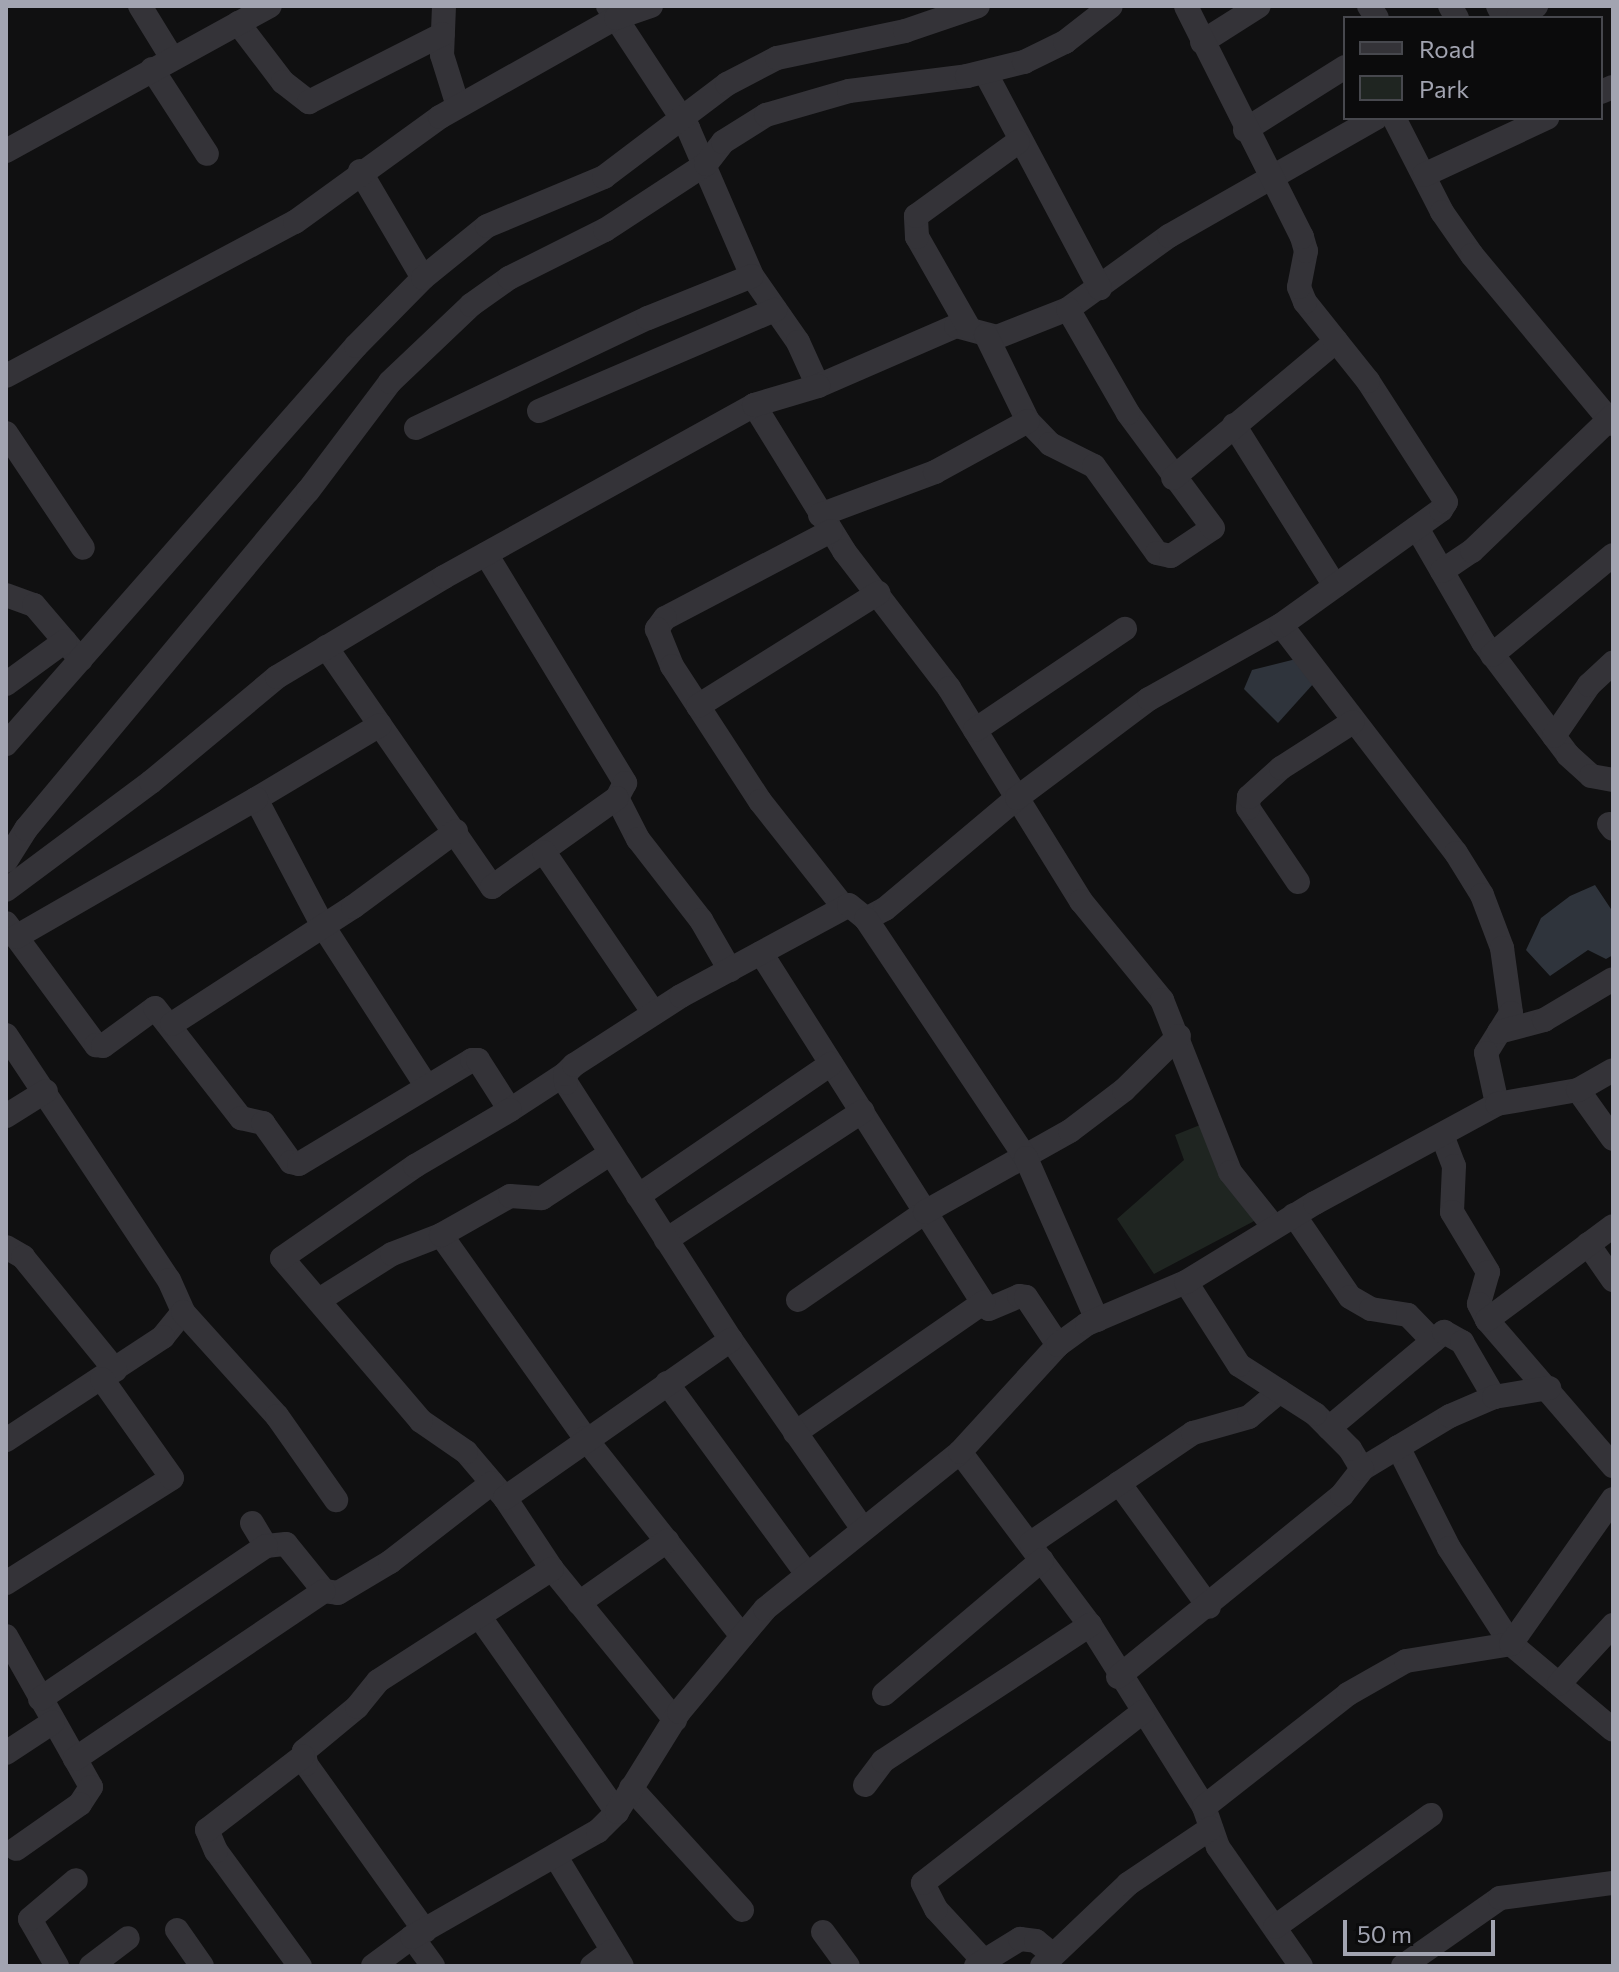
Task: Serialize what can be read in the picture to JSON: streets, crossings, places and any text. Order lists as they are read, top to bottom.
{
  "legend": ["Road", "Park"],
  "scale_bar": "50 m"
}
